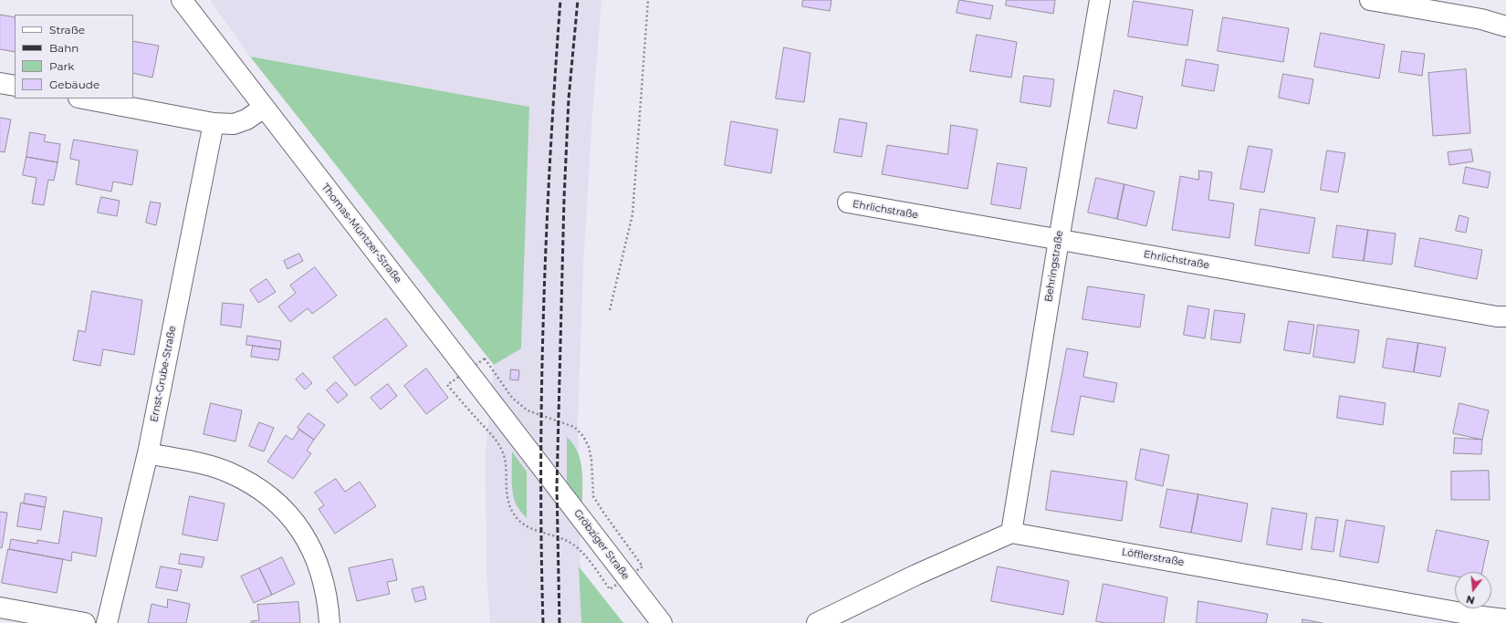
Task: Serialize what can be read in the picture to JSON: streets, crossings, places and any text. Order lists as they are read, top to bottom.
{
  "streets": {
    "street": [
      "Ehrlichstraße",
      "Thomas-Müntzer-Straße",
      "Behringstraße",
      "Ernst-Grube-Straße",
      "Gröbziger Straße",
      "Löfflerstraße"
    ]
  },
  "crossings": [
    ["Ehrlichstraße", "Behringstraße"],
    ["Thomas-Müntzer-Straße", "Gröbziger Straße"],
    ["Behringstraße", "Löfflerstraße"]
  ],
  "legend": [
    "Straße",
    "Bahn",
    "Park",
    "Gebäude"
  ],
  "north": "bottom"
}
